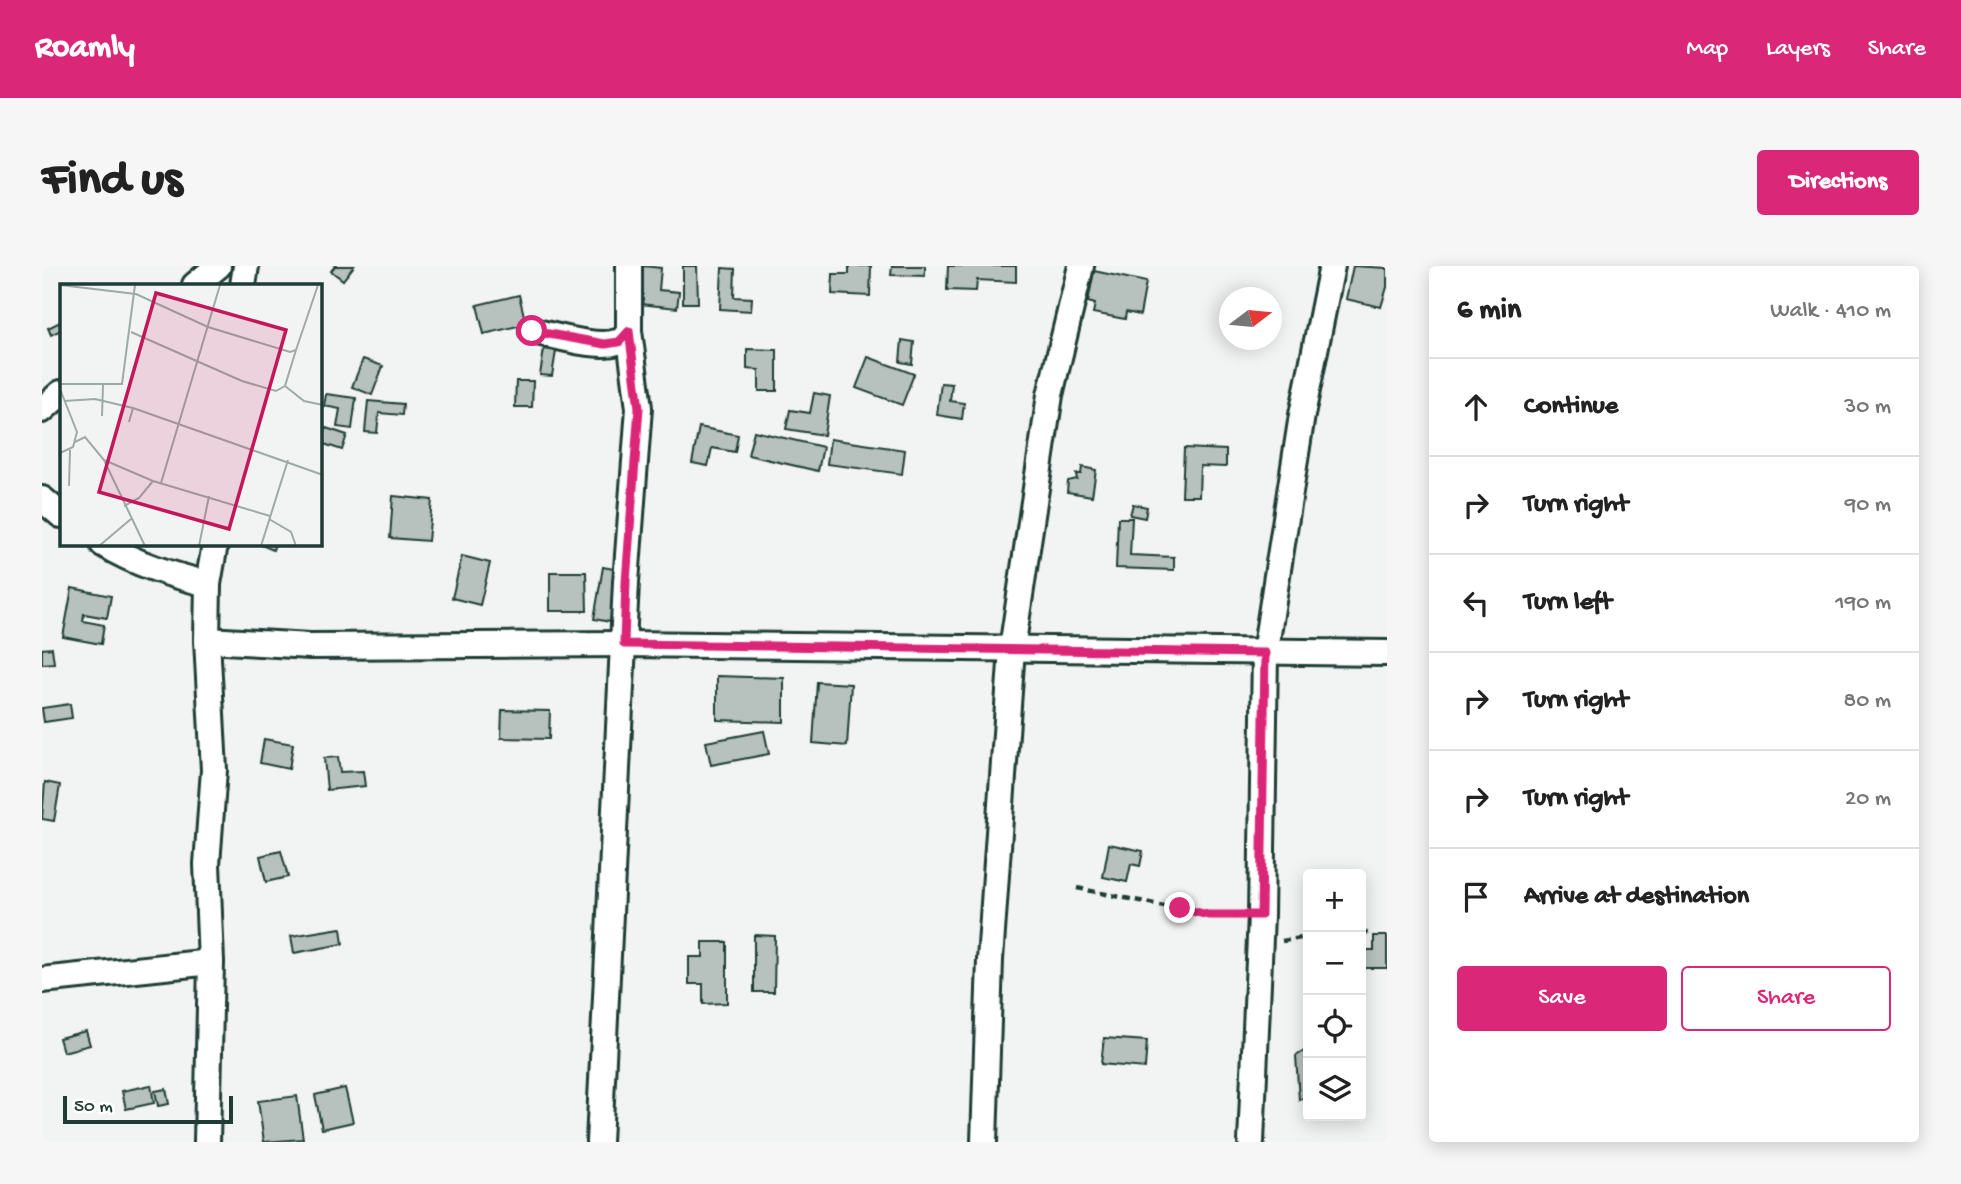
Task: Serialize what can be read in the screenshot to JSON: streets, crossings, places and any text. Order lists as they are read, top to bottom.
{
  "scale_bar": "50 m",
  "north": "right",
  "page": {
    "header": "Roamly",
    "nav": ["Map", "Layers", "Share"],
    "buttons": [
      "Directions",
      ["Save", "Share"]
    ],
    "title": "Find us",
    "heading": ["6 min", "Walk · 410 m"],
    "list": [
      ["Continue", "30 m"],
      ["Turn right", "90 m"],
      ["Turn left", "190 m"],
      ["Turn right", "80 m"],
      ["Turn right", "20 m"],
      "Arrive at destination"
    ],
    "map_buttons": ["+", "−"],
    "scale": "50 m"
  }
}
